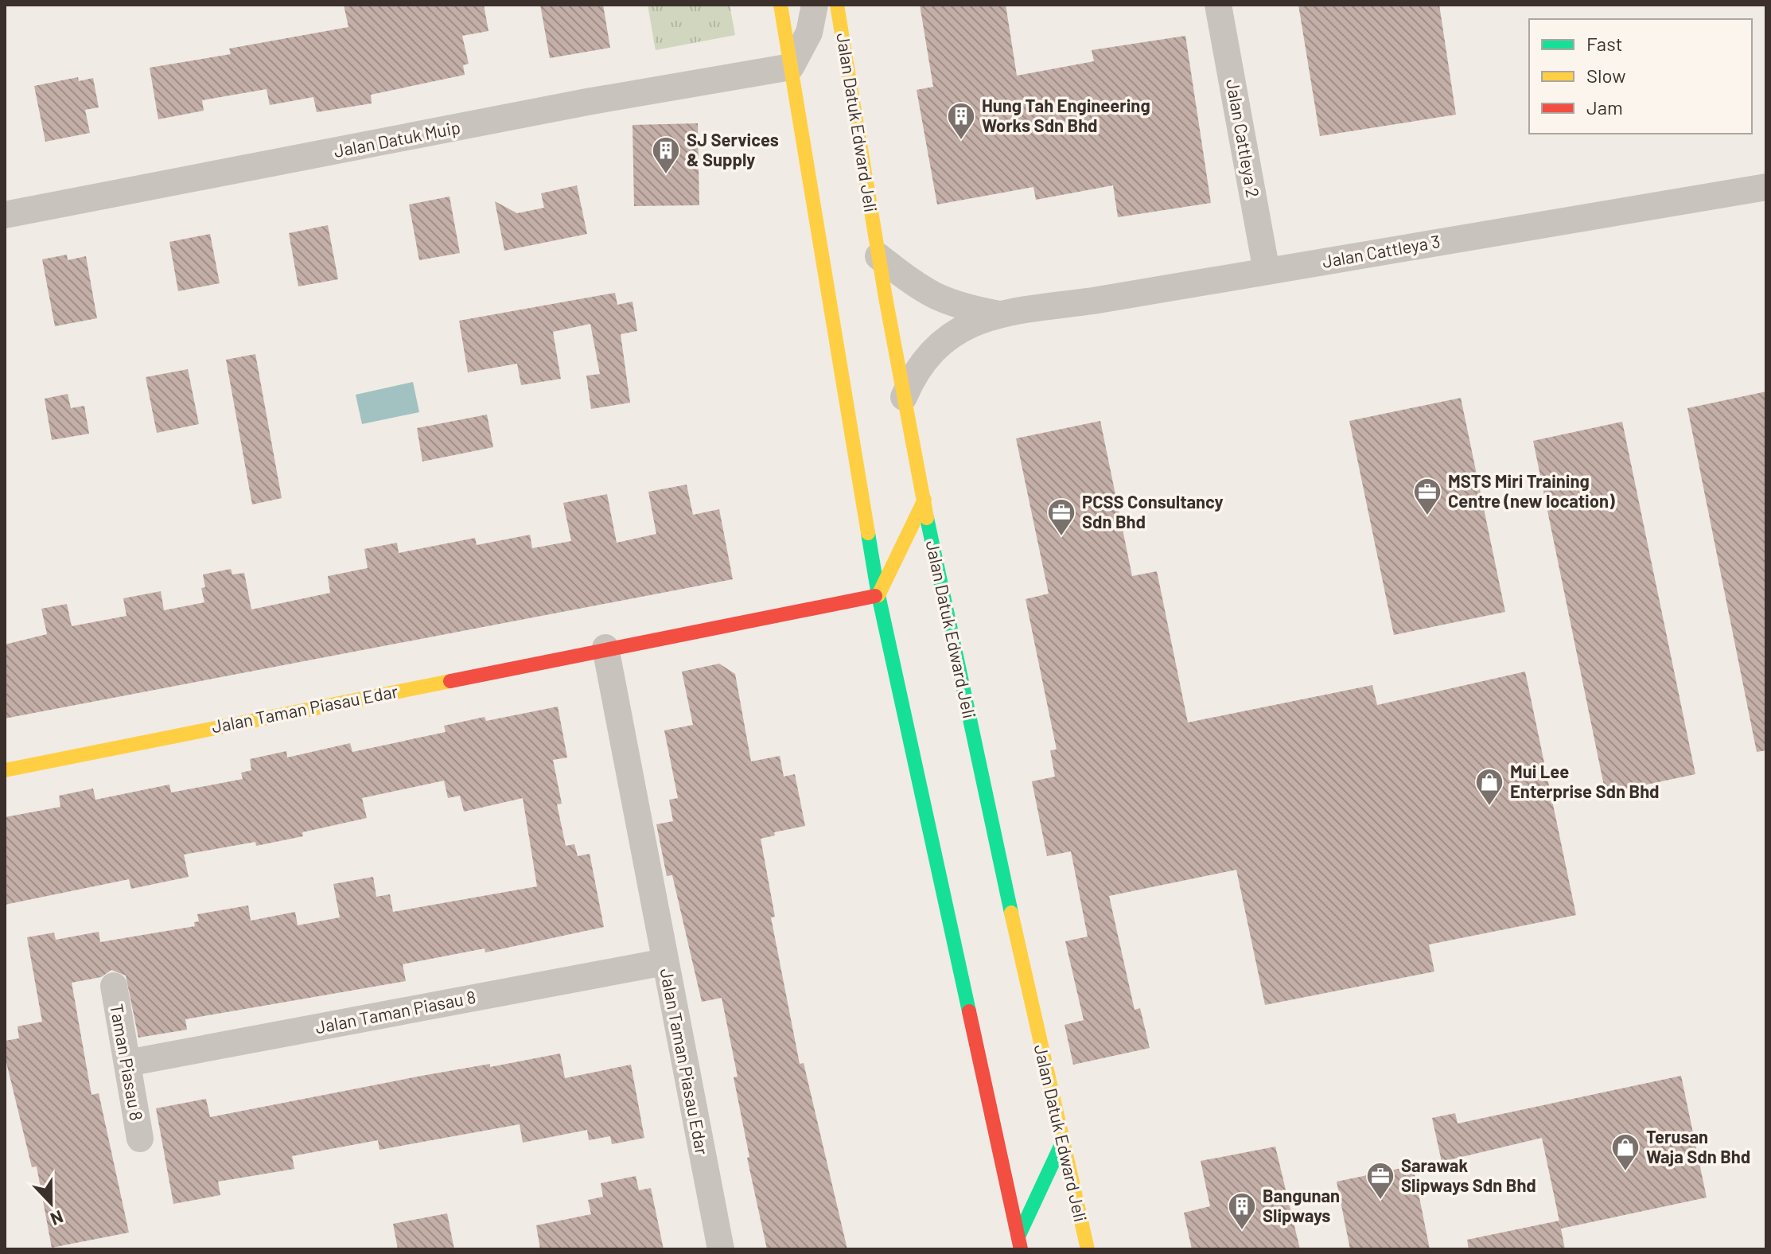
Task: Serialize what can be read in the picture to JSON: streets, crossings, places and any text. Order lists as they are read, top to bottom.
{
  "streets": {
    "street": [
      "Jalan Datuk Edward Jeli",
      "Jalan Cattleya 2",
      "Jalan Datuk Muip",
      "Jalan Cattleya 3",
      "Jalan Taman Piasau Edar",
      "Jalan Taman Piasau 8",
      "Taman Piasau 8"
    ]
  },
  "crossings": [
    ["Jalan Datuk Edward Jeli", "Jalan Cattleya 3"],
    ["Jalan Cattleya 2", "Jalan Cattleya 3"],
    ["Jalan Taman Piasau Edar", "Jalan Taman Piasau 8"],
    ["Jalan Taman Piasau 8", "Taman Piasau 8"]
  ],
  "places": {
    "building": ["Hung Tah Engineering Works Sdn Bhd", "SJ Services & Supply", "Bangunan Slipways"],
    "office": ["MSTS Miri Training Centre (new location)", "PCSS Consultancy Sdn Bhd", "Sarawak Slipways Sdn Bhd"],
    "shop": ["Mui Lee Enterprise Sdn Bhd", "Terusan Waja Sdn Bhd"]
  },
  "legend": ["Fast", "Slow", "Jam"],
  "north": "bottom"
}
